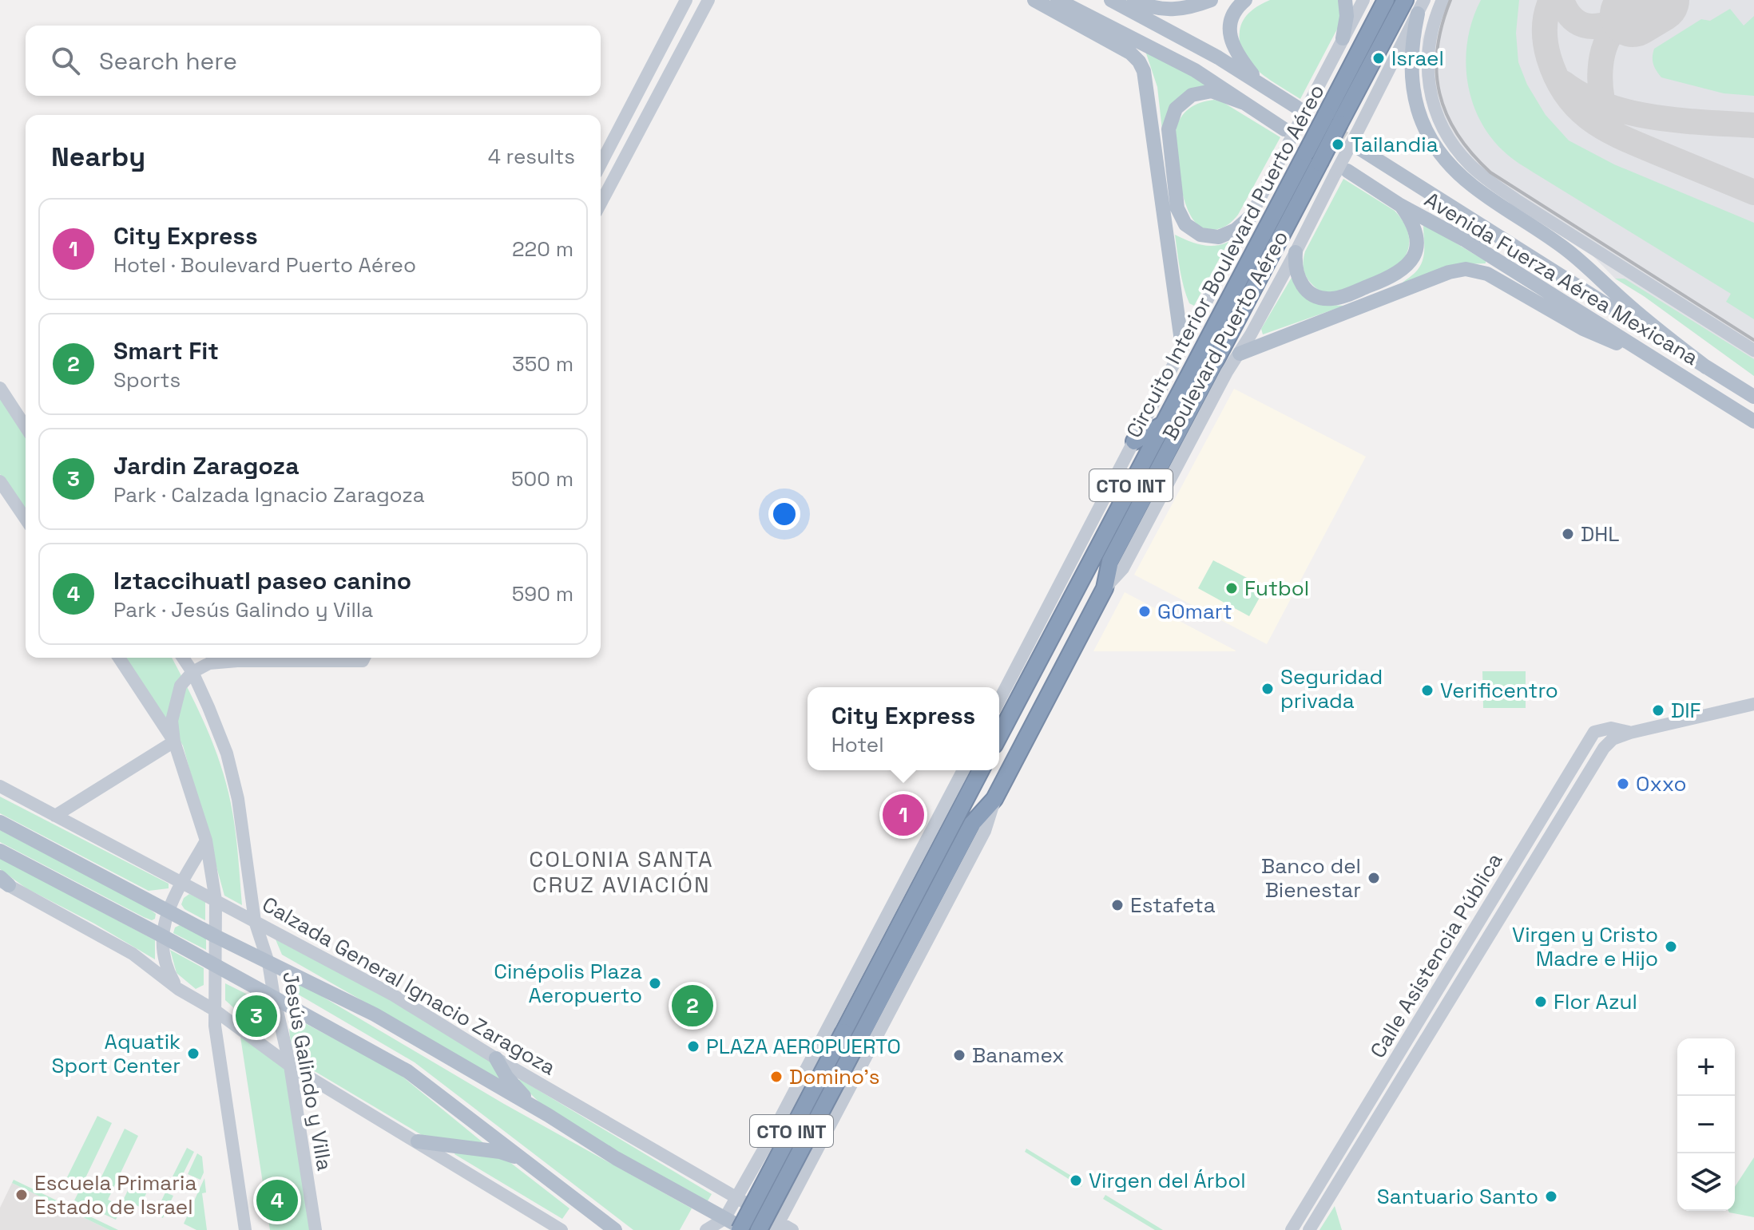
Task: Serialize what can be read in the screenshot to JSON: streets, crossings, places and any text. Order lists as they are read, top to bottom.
{
  "streets": {
    "highway": ["Circuito Interior Boulevard Puerto Aéreo", "Boulevard Puerto Aéreo", "CTO INT"],
    "main road": [
      "Avenida Fuerza Aérea Mexicana",
      "Calle Asistencia Pública",
      "Calzada General Ignacio Zaragoza",
      "Jesús Galindo y Villa"
    ]
  },
  "crossings": [
    ["Circuito Interior Boulevard Puerto Aéreo", "Boulevard Puerto Aéreo"],
    ["Avenida Fuerza Aérea Mexicana", "Boulevard Puerto Aéreo"],
    ["Boulevard Puerto Aéreo", "CTO INT"],
    ["Boulevard Puerto Aéreo", "Calzada General Ignacio Zaragoza"],
    ["CTO INT", "Calzada General Ignacio Zaragoza"],
    ["Calzada General Ignacio Zaragoza", "Jesús Galindo y Villa"]
  ],
  "districts": ["COLONIA SANTA CRUZ AVIACIÓN"],
  "places": [
    "Israel",
    "Tailandia",
    "DHL",
    "Futbol",
    "GOmart",
    "Seguridad privada",
    "Verificentro",
    "DIF",
    "Oxxo",
    "Banco del Bienestar",
    "Estafeta",
    "Virgen y Cristo Madre e Hijo",
    "Cinépolis Plaza Aeropuerto",
    "Flor Azul",
    "PLAZA AEROPUERTO",
    "Aquatik Sport Center",
    "Banamex",
    "Domino's",
    "Virgen del Árbol",
    "Escuela Primaria Estado de Israel",
    "Santuario Santo"
  ],
  "page": {
    "search": "Search here",
    "heading": ["Nearby", "4 results"],
    "list": [
      {
        "mark": "1",
        "name": "City Express",
        "note": "Hotel · Boulevard Puerto Aéreo",
        "value": "220 m"
      },
      {
        "mark": "2",
        "name": "Smart Fit",
        "note": "Sports",
        "value": "350 m"
      },
      {
        "mark": "3",
        "name": "Jardin Zaragoza",
        "note": "Park · Calzada Ignacio Zaragoza",
        "value": "500 m"
      },
      {
        "mark": "4",
        "name": "Iztaccihuatl paseo canino",
        "note": "Park · Jesús Galindo y Villa",
        "value": "590 m"
      }
    ],
    "popup": ["City Express", "Hotel"],
    "pins": [
      "1",
      "2",
      "3",
      "4"
    ],
    "map_buttons": ["+", "−"]
  }
}
